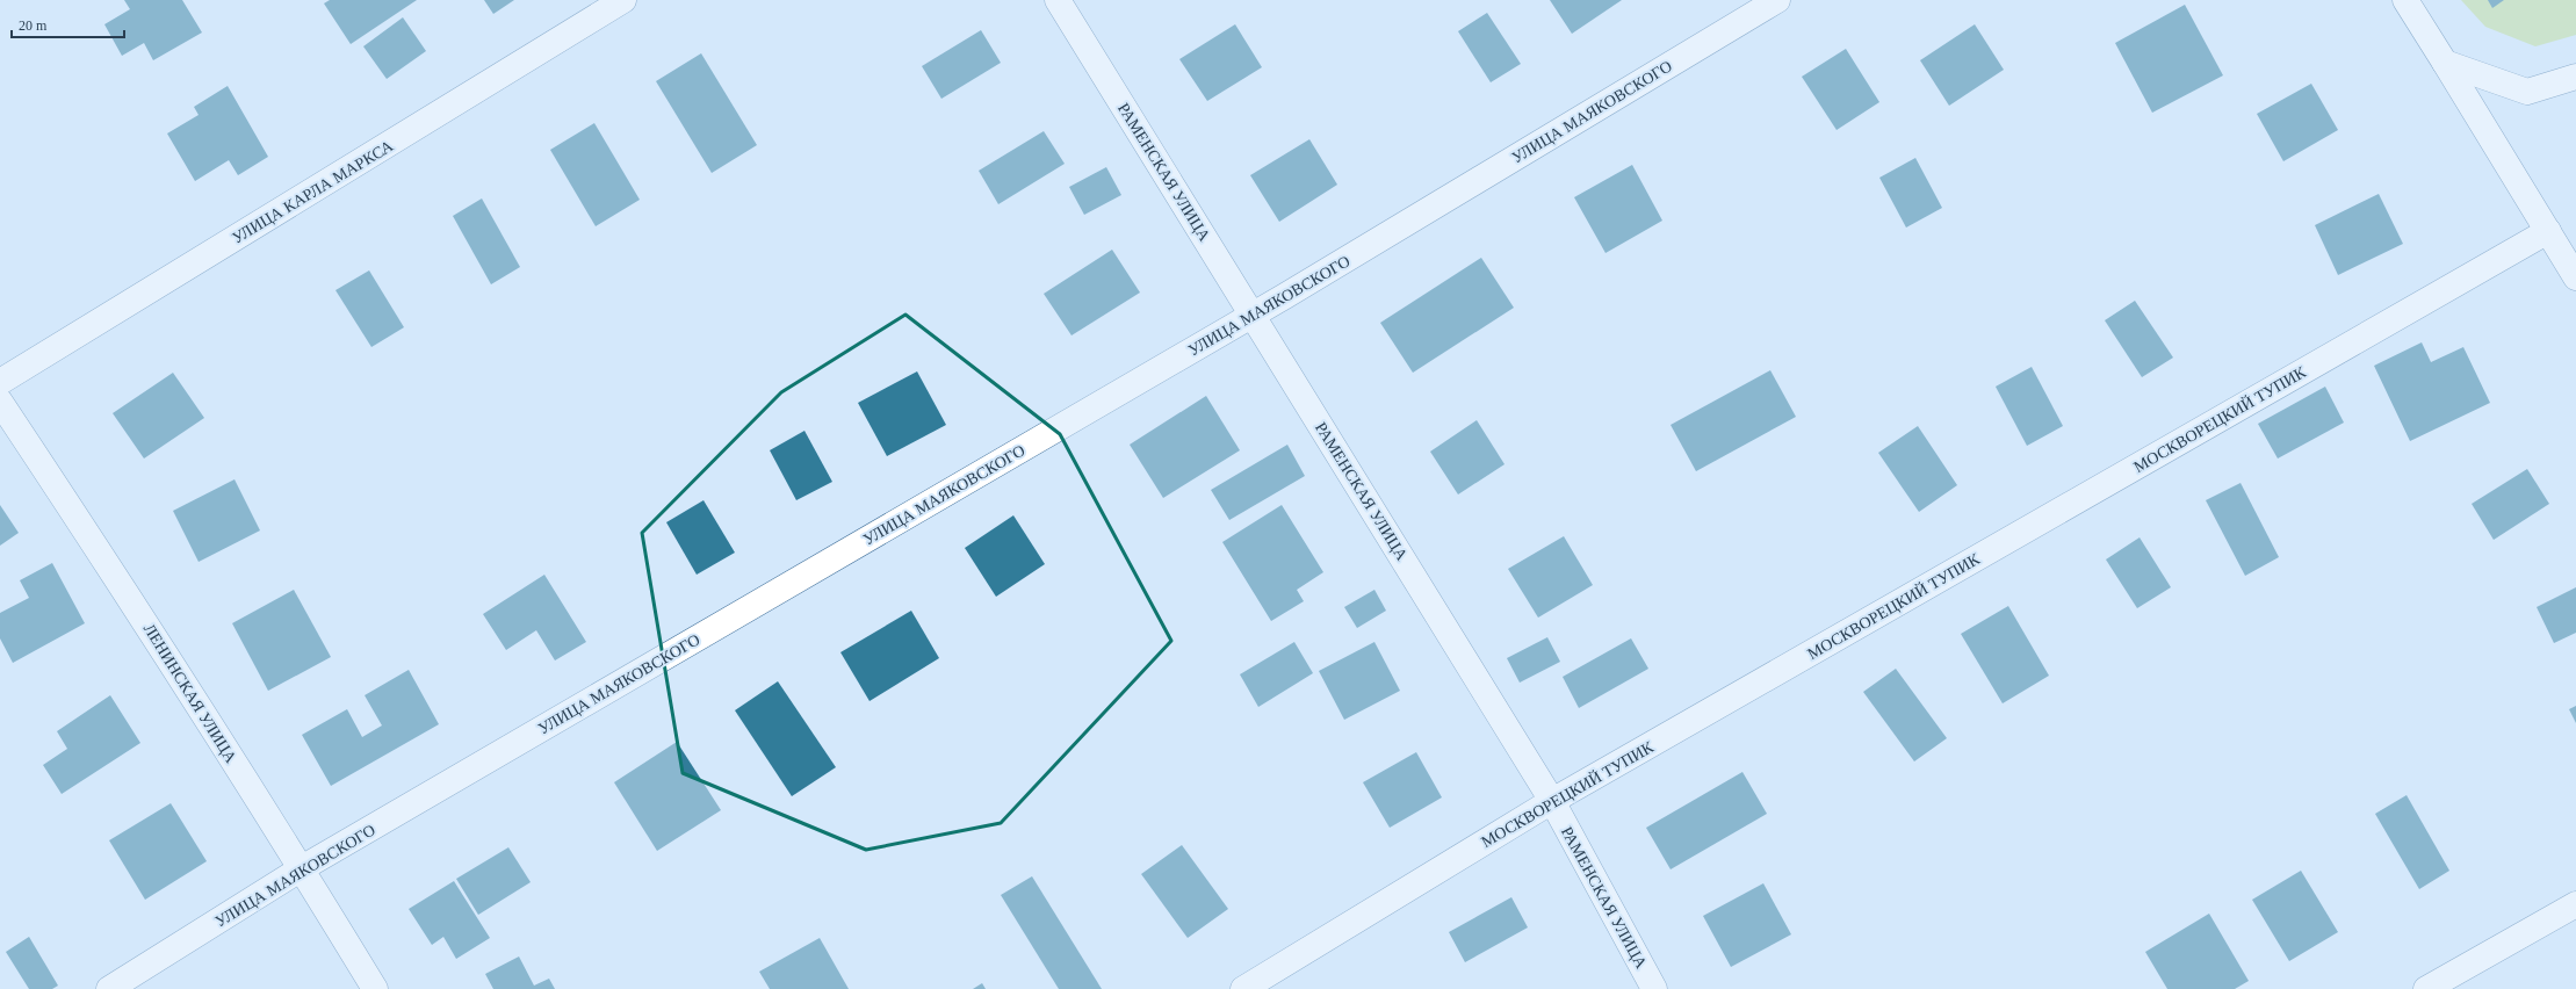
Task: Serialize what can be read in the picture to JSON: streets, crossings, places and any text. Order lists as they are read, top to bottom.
{
  "streets": {
    "street": [
      "УЛИЦА МАЯКОВСКОГО",
      "РАМЕНСКАЯ УЛИЦА",
      "УЛИЦА КАРЛА МАРКСА",
      "МОСКВОРЕЦКИЙ ТУПИК",
      "ЛЕНИНСКАЯ УЛИЦА"
    ]
  },
  "crossings": [
    ["УЛИЦА МАЯКОВСКОГО", "РАМЕНСКАЯ УЛИЦА"],
    ["УЛИЦА МАЯКОВСКОГО", "ЛЕНИНСКАЯ УЛИЦА"],
    ["РАМЕНСКАЯ УЛИЦА", "МОСКВОРЕЦКИЙ ТУПИК"]
  ],
  "scale_bar": "20 m"
}
